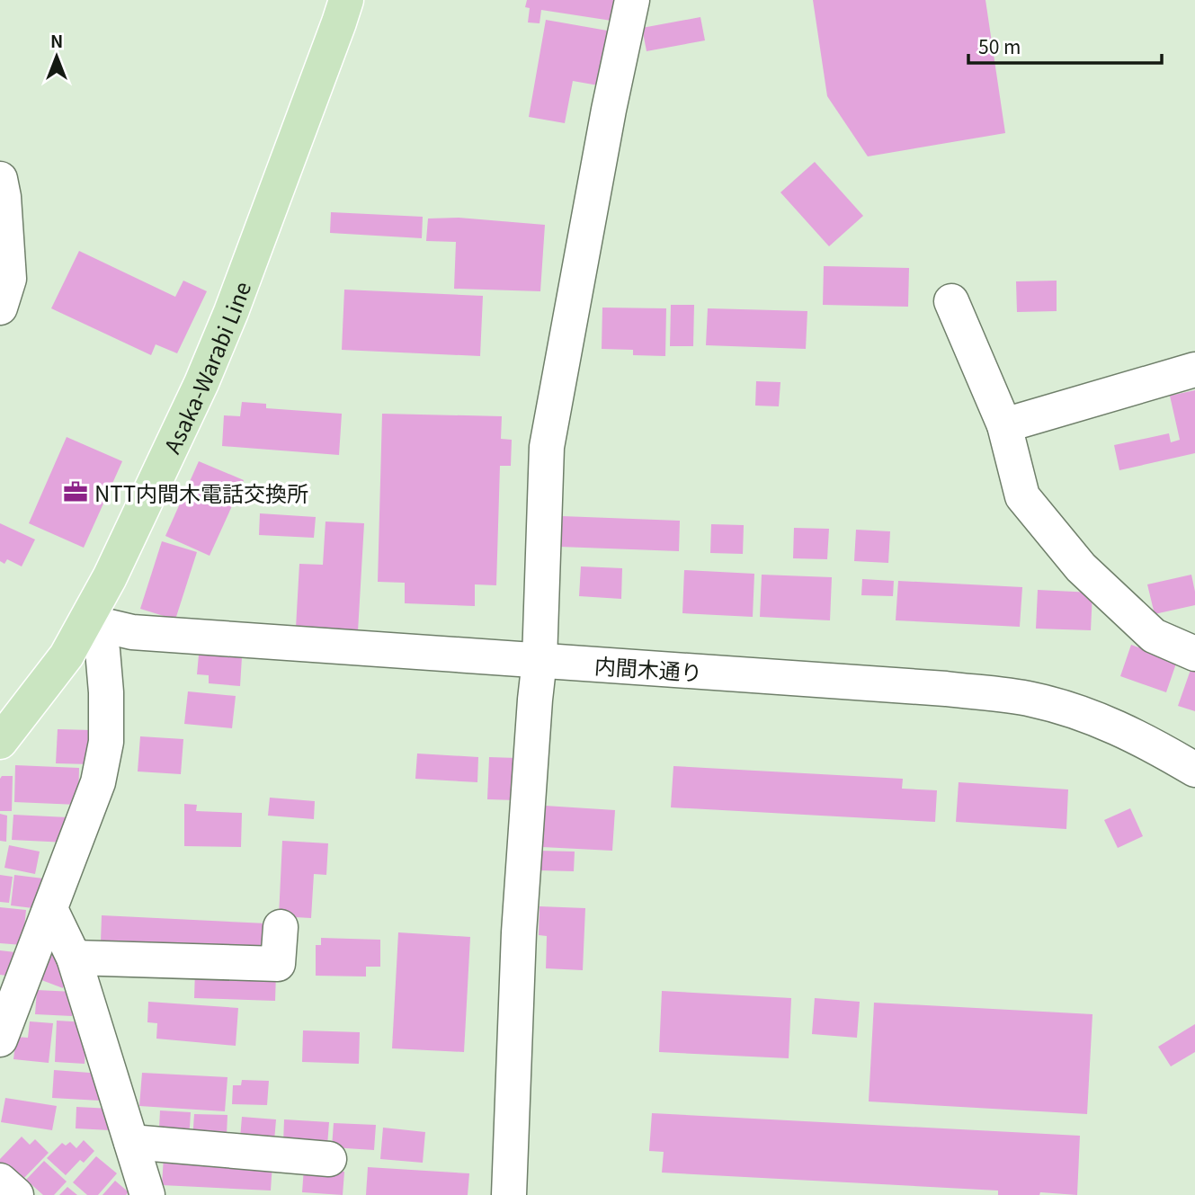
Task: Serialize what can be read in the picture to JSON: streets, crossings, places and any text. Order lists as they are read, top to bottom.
{
  "streets": {
    "main road": ["Asaka-Warabi Line"],
    "street": ["内間木通り"]
  },
  "crossings": [
    ["Asaka-Warabi Line", "内間木通り"]
  ],
  "places": {
    "office": ["NTT内間木電話交換所"]
  },
  "scale_bar": "50 m",
  "north": "top"
}
